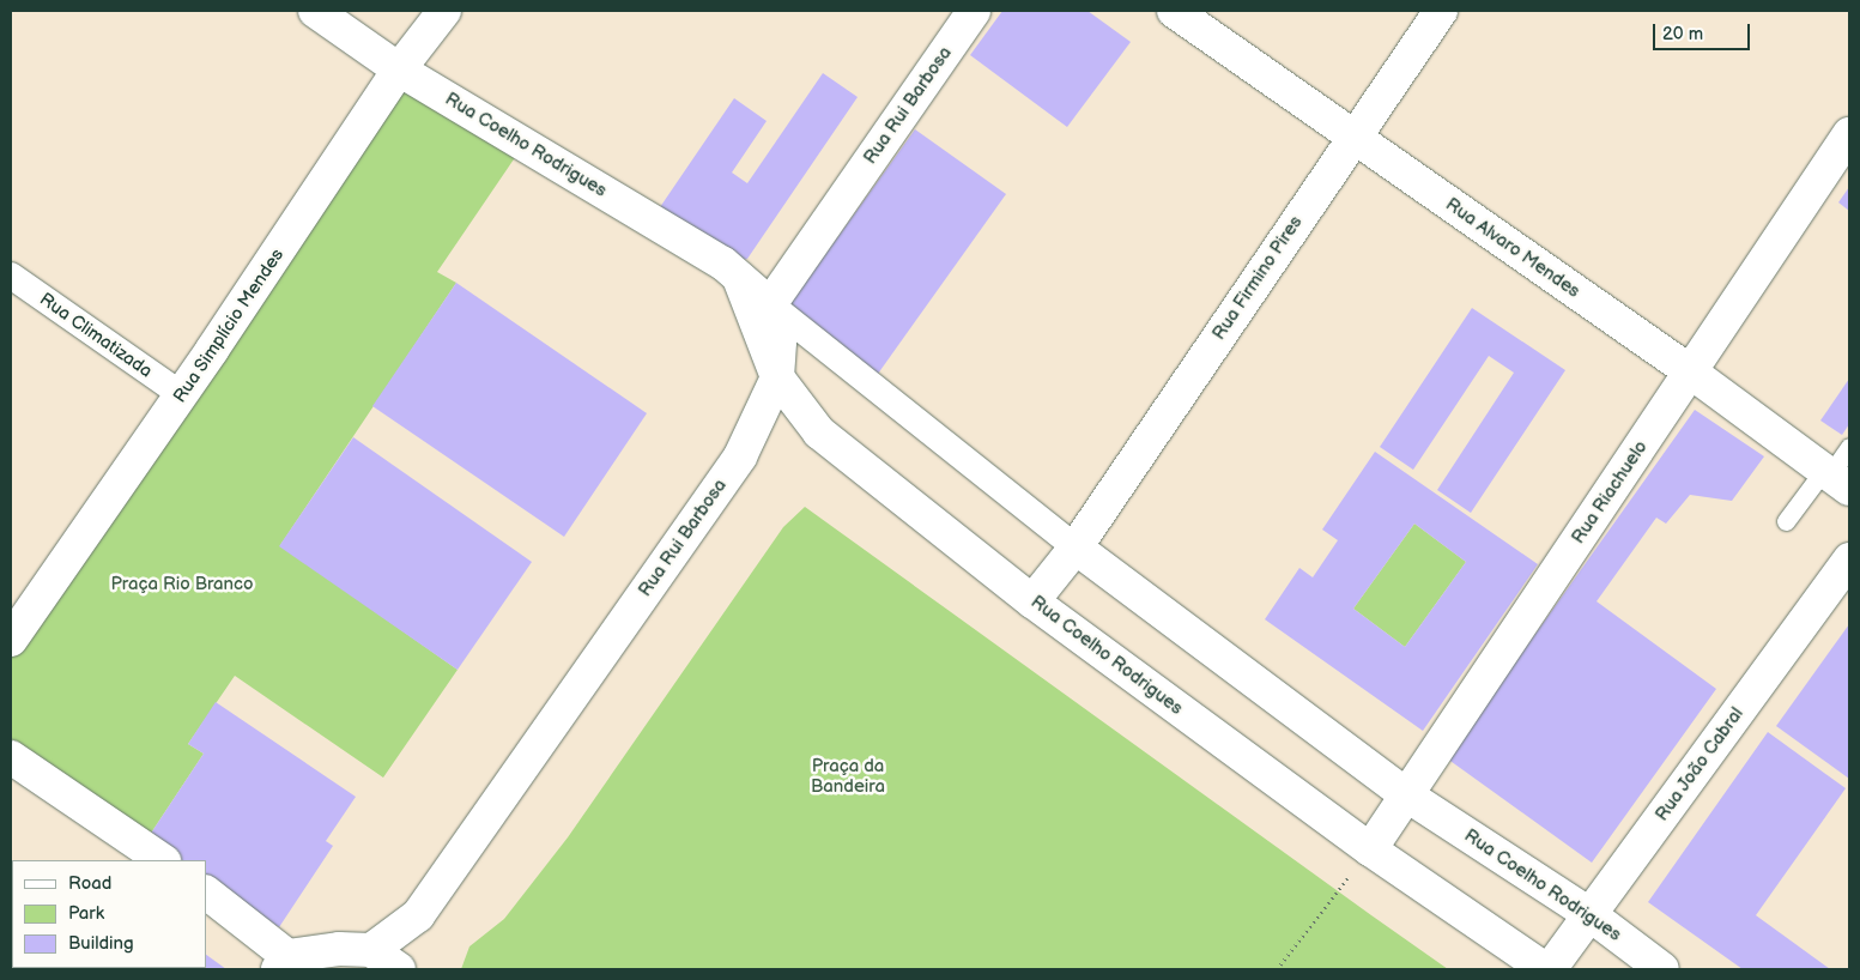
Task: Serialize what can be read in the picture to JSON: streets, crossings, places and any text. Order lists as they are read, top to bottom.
{
  "streets": {
    "street": [
      "Rua Rui Barbosa",
      "Rua Coelho Rodrigues",
      "Rua Alvaro Mendes",
      "Rua Firmino Pires",
      "Rua Simplício Mendes",
      "Rua Climatizada",
      "Rua Riachuelo",
      "Rua João Cabral"
    ]
  },
  "crossings": [
    ["Rua Rui Barbosa", "Rua Coelho Rodrigues"],
    ["Rua Coelho Rodrigues", "Rua Firmino Pires"],
    ["Rua Coelho Rodrigues", "Rua Simplício Mendes"],
    ["Rua Coelho Rodrigues", "Rua Riachuelo"],
    ["Rua Coelho Rodrigues", "Rua João Cabral"],
    ["Rua Alvaro Mendes", "Rua Firmino Pires"],
    ["Rua Alvaro Mendes", "Rua Riachuelo"],
    ["Rua Simplício Mendes", "Rua Climatizada"]
  ],
  "parks": ["Praça Rio Branco", "Praça da Bandeira"],
  "legend": ["Road", "Park", "Building"],
  "scale_bar": "20 m"
}
